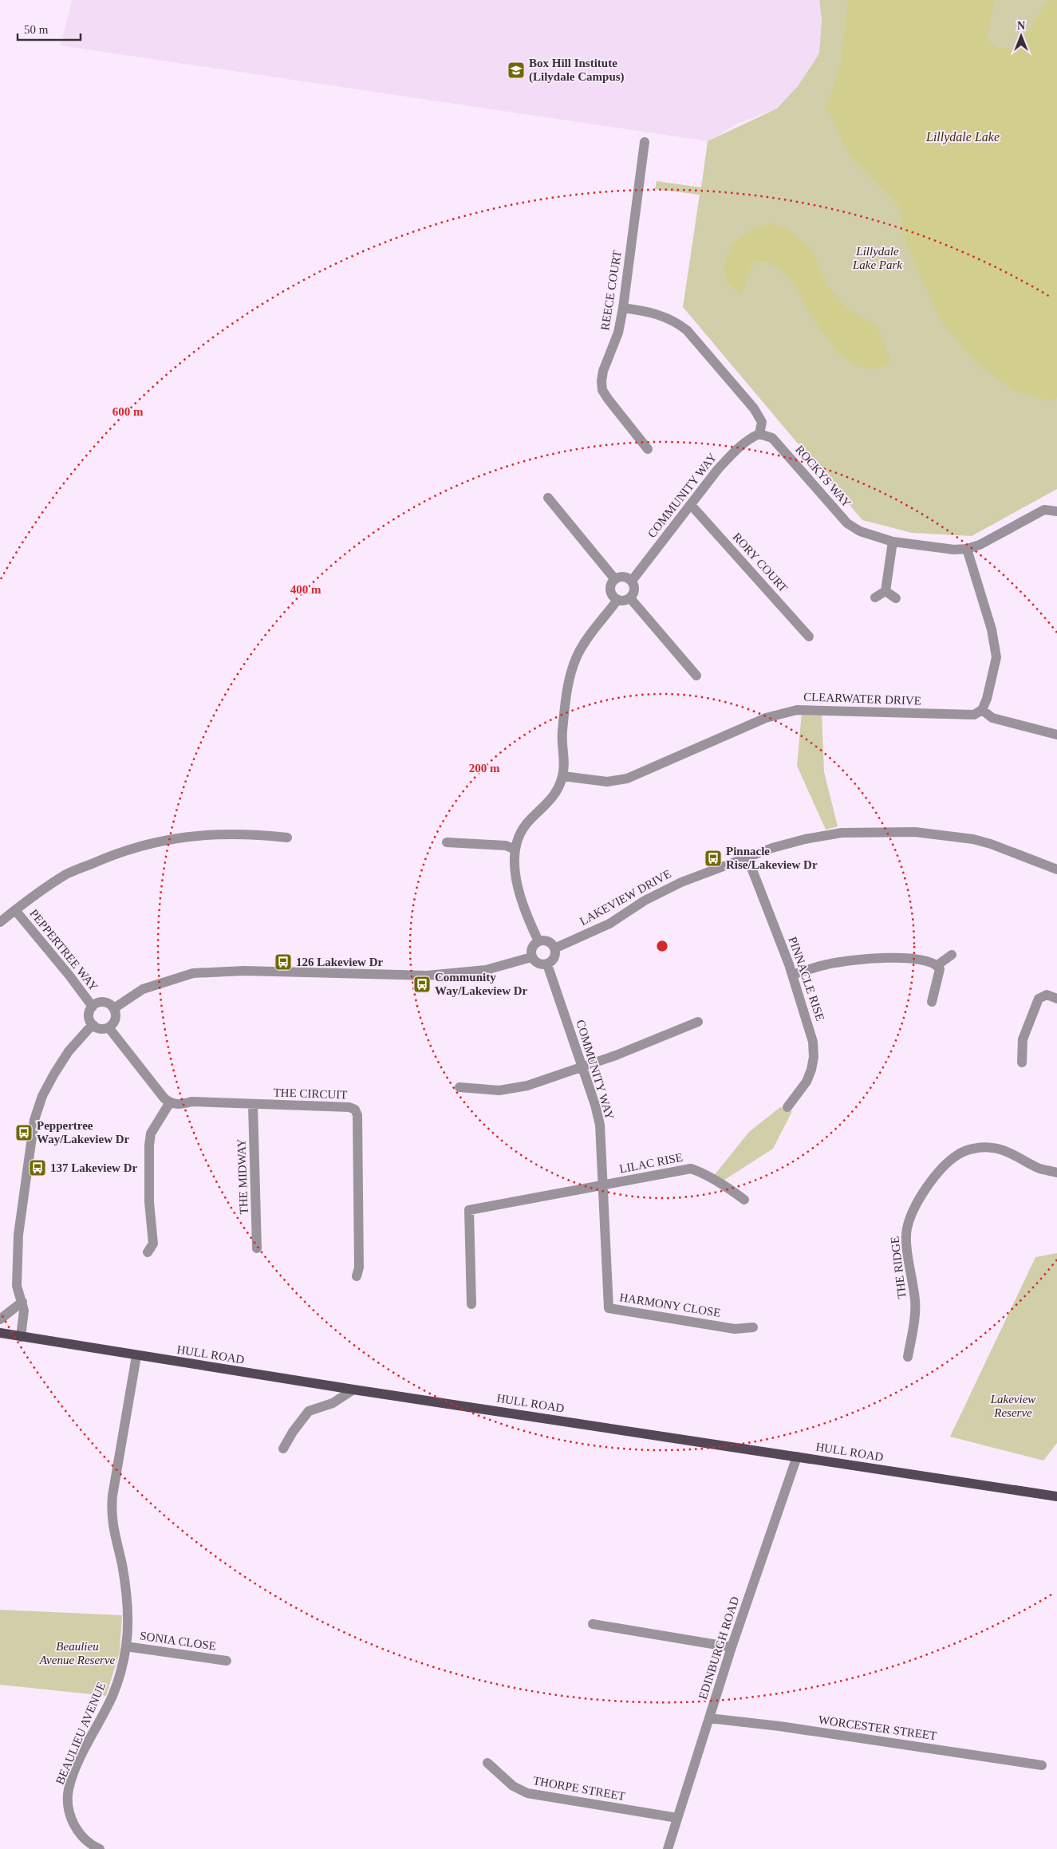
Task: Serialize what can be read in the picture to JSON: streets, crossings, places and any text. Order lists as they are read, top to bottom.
{
  "streets": {
    "main road": ["HULL ROAD"],
    "street": [
      "REECE COURT",
      "ROCKYS WAY",
      "COMMUNITY WAY",
      "RORY COURT",
      "CLEARWATER DRIVE",
      "LAKEVIEW DRIVE",
      "PEPPERTREE WAY",
      "PINNACLE RISE",
      "THE CIRCUIT",
      "LILAC RISE",
      "THE MIDWAY",
      "THE RIDGE",
      "HARMONY CLOSE",
      "SONIA CLOSE",
      "EDINBURGH ROAD",
      "WORCESTER STREET",
      "BEAULIEU AVENUE",
      "THORPE STREET"
    ]
  },
  "crossings": [
    ["ROCKYS WAY", "COMMUNITY WAY"],
    ["COMMUNITY WAY", "RORY COURT"],
    ["COMMUNITY WAY", "LAKEVIEW DRIVE"],
    ["COMMUNITY WAY", "LILAC RISE"],
    ["COMMUNITY WAY", "HARMONY CLOSE"],
    ["LAKEVIEW DRIVE", "PINNACLE RISE"],
    ["THE CIRCUIT", "THE MIDWAY"],
    ["LILAC RISE", "HARMONY CLOSE"],
    ["HULL ROAD", "EDINBURGH ROAD"],
    ["HULL ROAD", "BEAULIEU AVENUE"],
    ["SONIA CLOSE", "BEAULIEU AVENUE"],
    ["EDINBURGH ROAD", "WORCESTER STREET"],
    ["EDINBURGH ROAD", "THORPE STREET"]
  ],
  "water": ["Lillydale Lake"],
  "parks": ["Lillydale Lake Park", "Lakeview Reserve", "Beaulieu Avenue Reserve"],
  "places": {
    "school or university": ["Box Hill Institute (Lilydale Campus)"],
    "bus stop": [
      "Pinnacle Rise/Lakeview Dr",
      "126 Lakeview Dr",
      "Community Way/Lakeview Dr",
      "Peppertree Way/Lakeview Dr",
      "137 Lakeview Dr"
    ]
  },
  "scale_bar": "50 m",
  "north": "top",
  "rings": ["600 m", "400 m", "200 m"]
}
